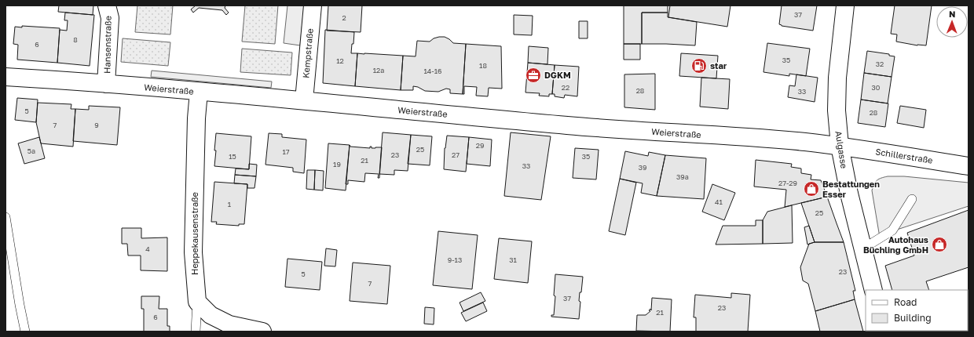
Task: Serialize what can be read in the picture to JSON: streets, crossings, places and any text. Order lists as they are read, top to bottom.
{
  "streets": {
    "street": [
      "Hansenstraße",
      "Kempstraße",
      "Weierstraße",
      "Aulgasse",
      "Schillerstraße",
      "Heppekausenstraße"
    ]
  },
  "crossings": [
    ["Hansenstraße", "Weierstraße"],
    ["Kempstraße", "Weierstraße"],
    ["Weierstraße", "Aulgasse"],
    ["Weierstraße", "Schillerstraße"],
    ["Weierstraße", "Heppekausenstraße"],
    ["Aulgasse", "Schillerstraße"]
  ],
  "places": {
    "fuel station": ["star"],
    "office": ["DGKM"],
    "shop": ["Bestattungen Esser", "Autohaus Büchling GmbH"]
  },
  "house_numbers": [
    "37",
    "2",
    "8",
    "6",
    "35",
    "12",
    "32",
    "18",
    "12a",
    "14-16",
    "22",
    "30",
    "28",
    "33",
    "5",
    "28",
    "7",
    "9",
    "29",
    "25",
    "5a",
    "17",
    "23",
    "27",
    "15",
    "35",
    "21",
    "19",
    "33",
    "39",
    "39a",
    "27-29",
    "41",
    "1",
    "25",
    "4",
    "9-13",
    "31",
    "23",
    "5",
    "7",
    "37",
    "23",
    "21",
    "6"
  ],
  "legend": ["Road", "Building"],
  "north": "top"
}
